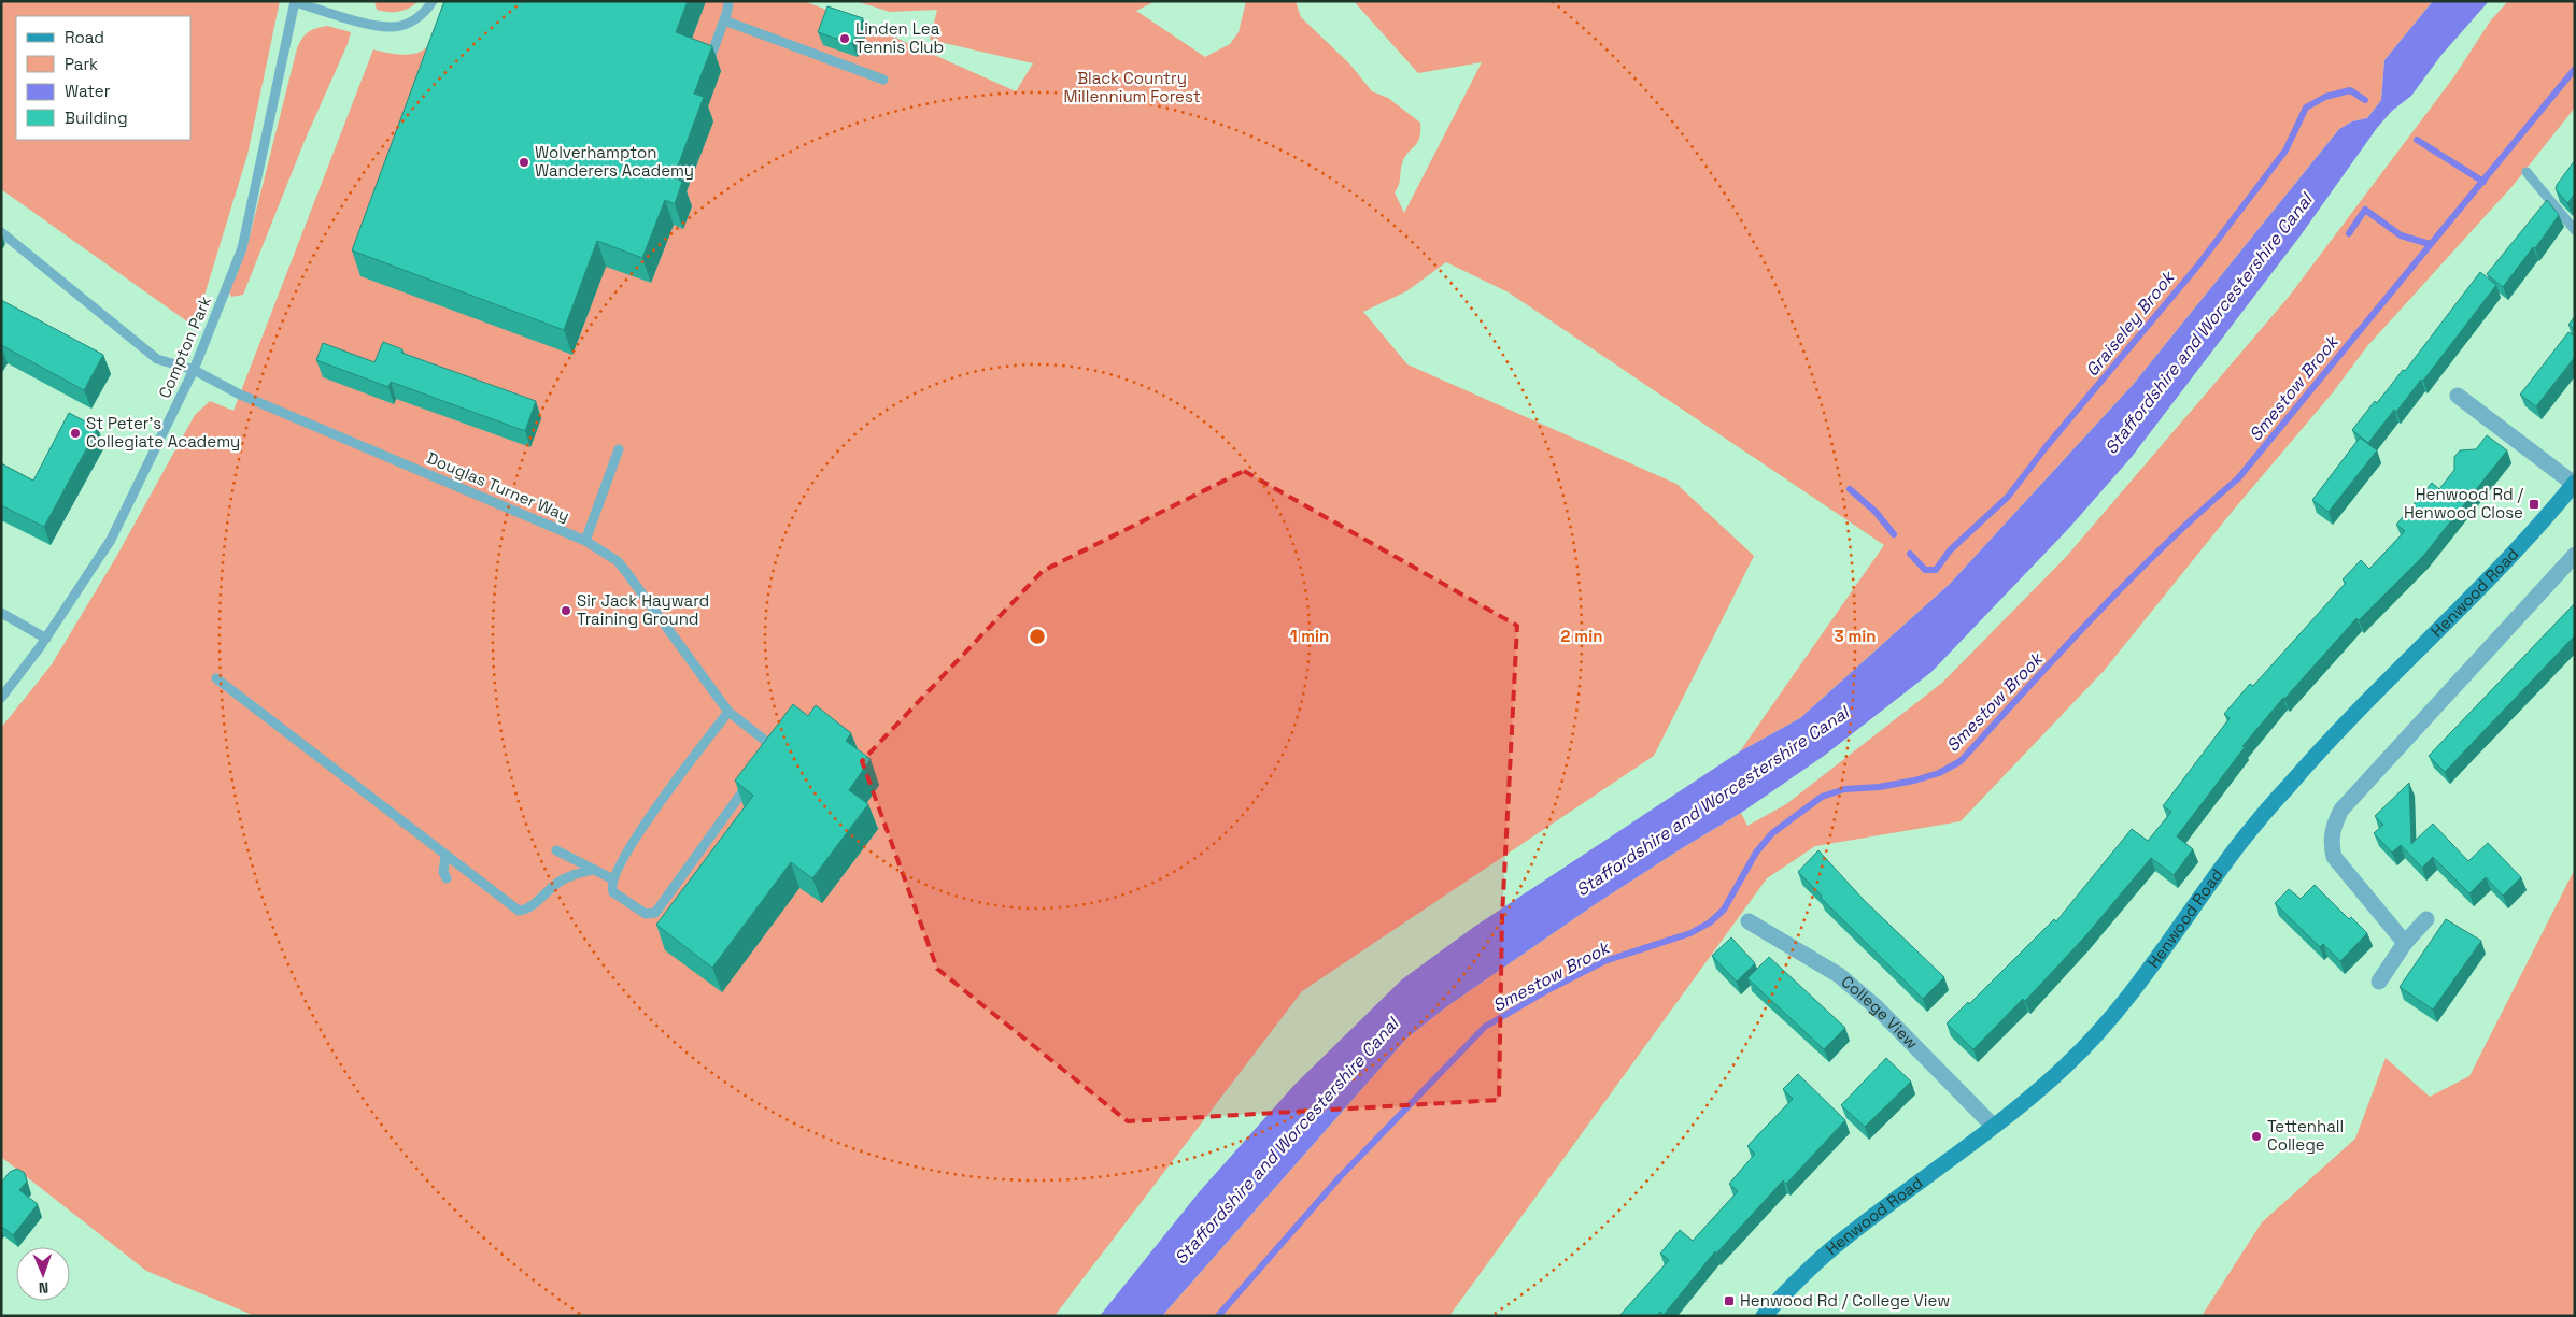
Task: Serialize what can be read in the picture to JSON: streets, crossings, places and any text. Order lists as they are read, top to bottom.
{
  "streets": {
    "main road": ["Henwood Road"],
    "street": ["College View"],
    "lane": ["Compton Park", "Douglas Turner Way"]
  },
  "crossings": [
    ["Compton Park", "Douglas Turner Way"],
    ["Henwood Road", "College View"]
  ],
  "water": ["Graiseley Brook", "Staffordshire and Worcestershire Canal", "Smestow Brook"],
  "parks": ["Black Country Millennium Forest"],
  "places": {
    "other": [
      "Linden Lea Tennis Club",
      "Wolverhampton Wanderers Academy",
      "St Peter's Collegiate Academy",
      "Sir Jack Hayward Training Ground",
      "Tettenhall College"
    ],
    "transit": ["Henwood Rd / Henwood Close", "Henwood Rd / College View"]
  },
  "legend": [
    "Road",
    "Park",
    "Water",
    "Building"
  ],
  "north": "bottom",
  "rings": ["1 min", "2 min", "3 min"]
}
